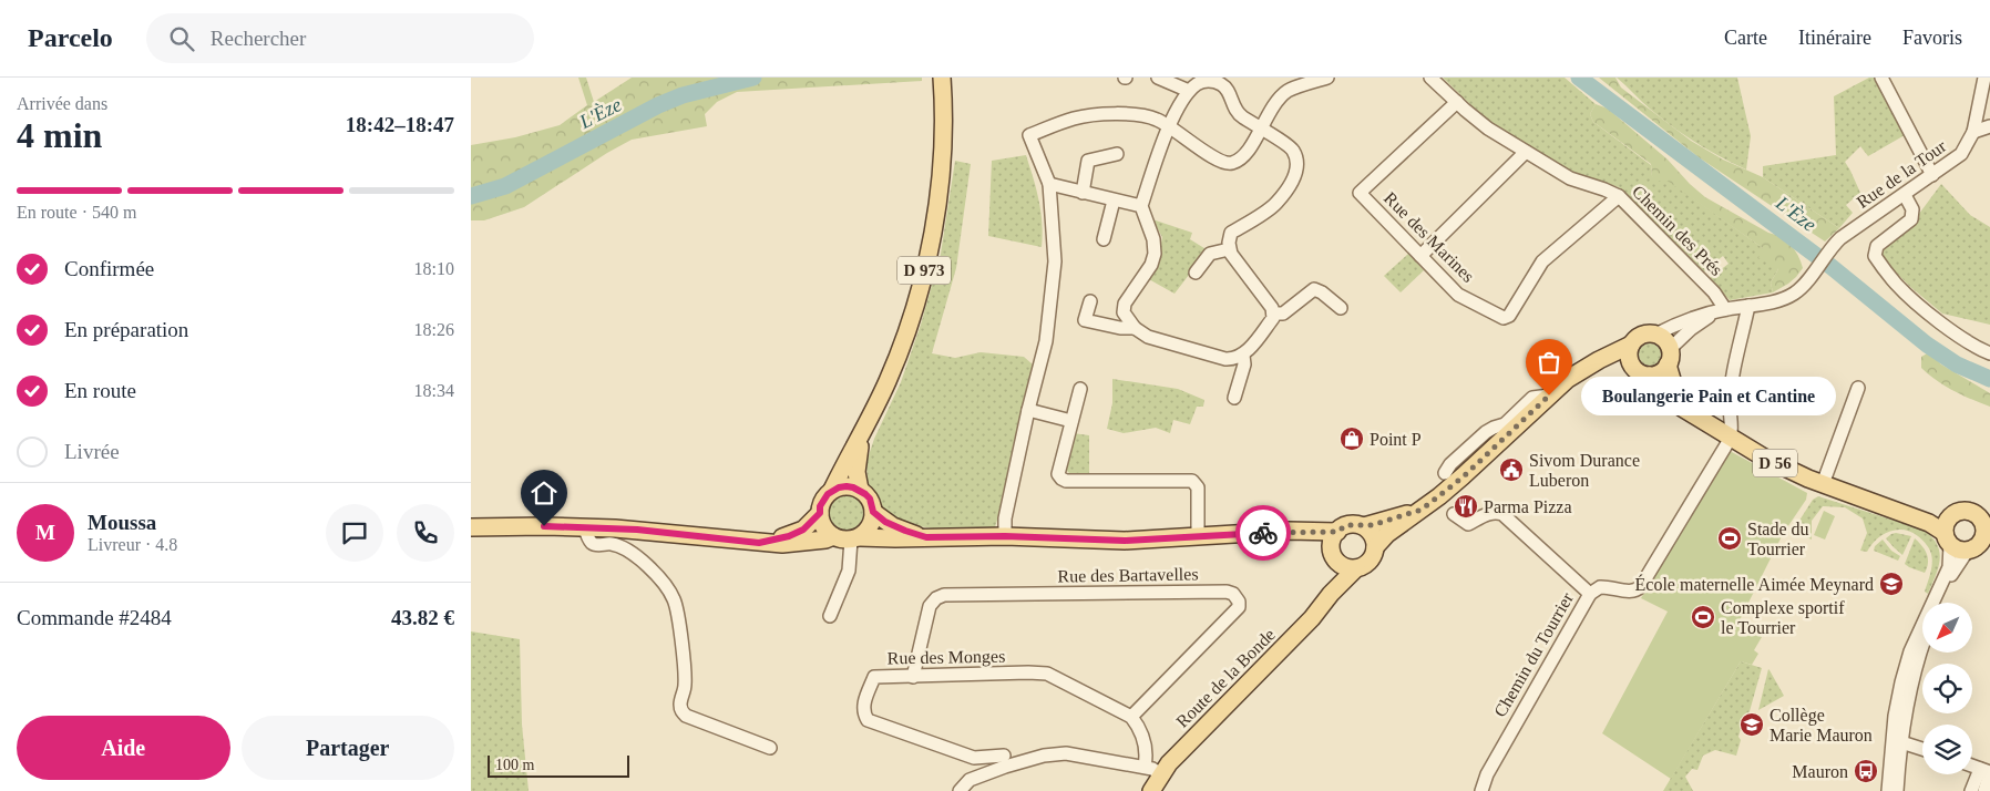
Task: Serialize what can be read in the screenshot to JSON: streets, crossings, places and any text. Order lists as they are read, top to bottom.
{
  "streets": {
    "main road": ["D 973", "D 56", "Route de la Bonde"],
    "street": [
      "Rue de la Tour",
      "Chemin des Prés",
      "Rue des Marines",
      "Rue des Bartavelles",
      "Chemin du Tourrier",
      "Rue des Monges"
    ]
  },
  "crossings": [
    ["Rue de la Tour", "D 56"],
    ["Chemin des Prés", "Rue des Marines"],
    ["D 56", "Chemin du Tourrier"],
    ["Rue des Bartavelles", "Rue des Monges"]
  ],
  "water": ["L'Èze"],
  "places": {
    "other": ["Boulangerie Pain et Cantine"],
    "shop": ["Point P"],
    "public building": ["Sivom Durance Luberon"],
    "restaurant": ["Parma Pizza"],
    "sports": ["Stade du Tourrier", "Complexe sportif le Tourrier"],
    "school or university": ["École maternelle Aimée Meynard", "Collège Marie Mauron"],
    "bus stop": ["Mauron"]
  },
  "scale_bar": "100 m",
  "north": "bottom left",
  "page": {
    "header": "Parcelo",
    "search": "Rechercher",
    "nav": ["Carte", "Itinéraire", "Favoris"],
    "heading": ["4 min", "Arrivée dans", "18:42–18:47"],
    "panel": [
      "Moussa",
      "Livreur · 4.8",
      "Commande #2484",
      "43.82 €"
    ],
    "bar": "En route · 540 m",
    "list": [
      ["Confirmée", "18:10"],
      ["En préparation", "18:26"],
      ["En route", "18:34"],
      "Livrée"
    ],
    "bubble": "Boulangerie Pain et Cantine",
    "round": "M",
    "buttons": ["Aide", "Partager"],
    "scale": "100 m"
  }
}
